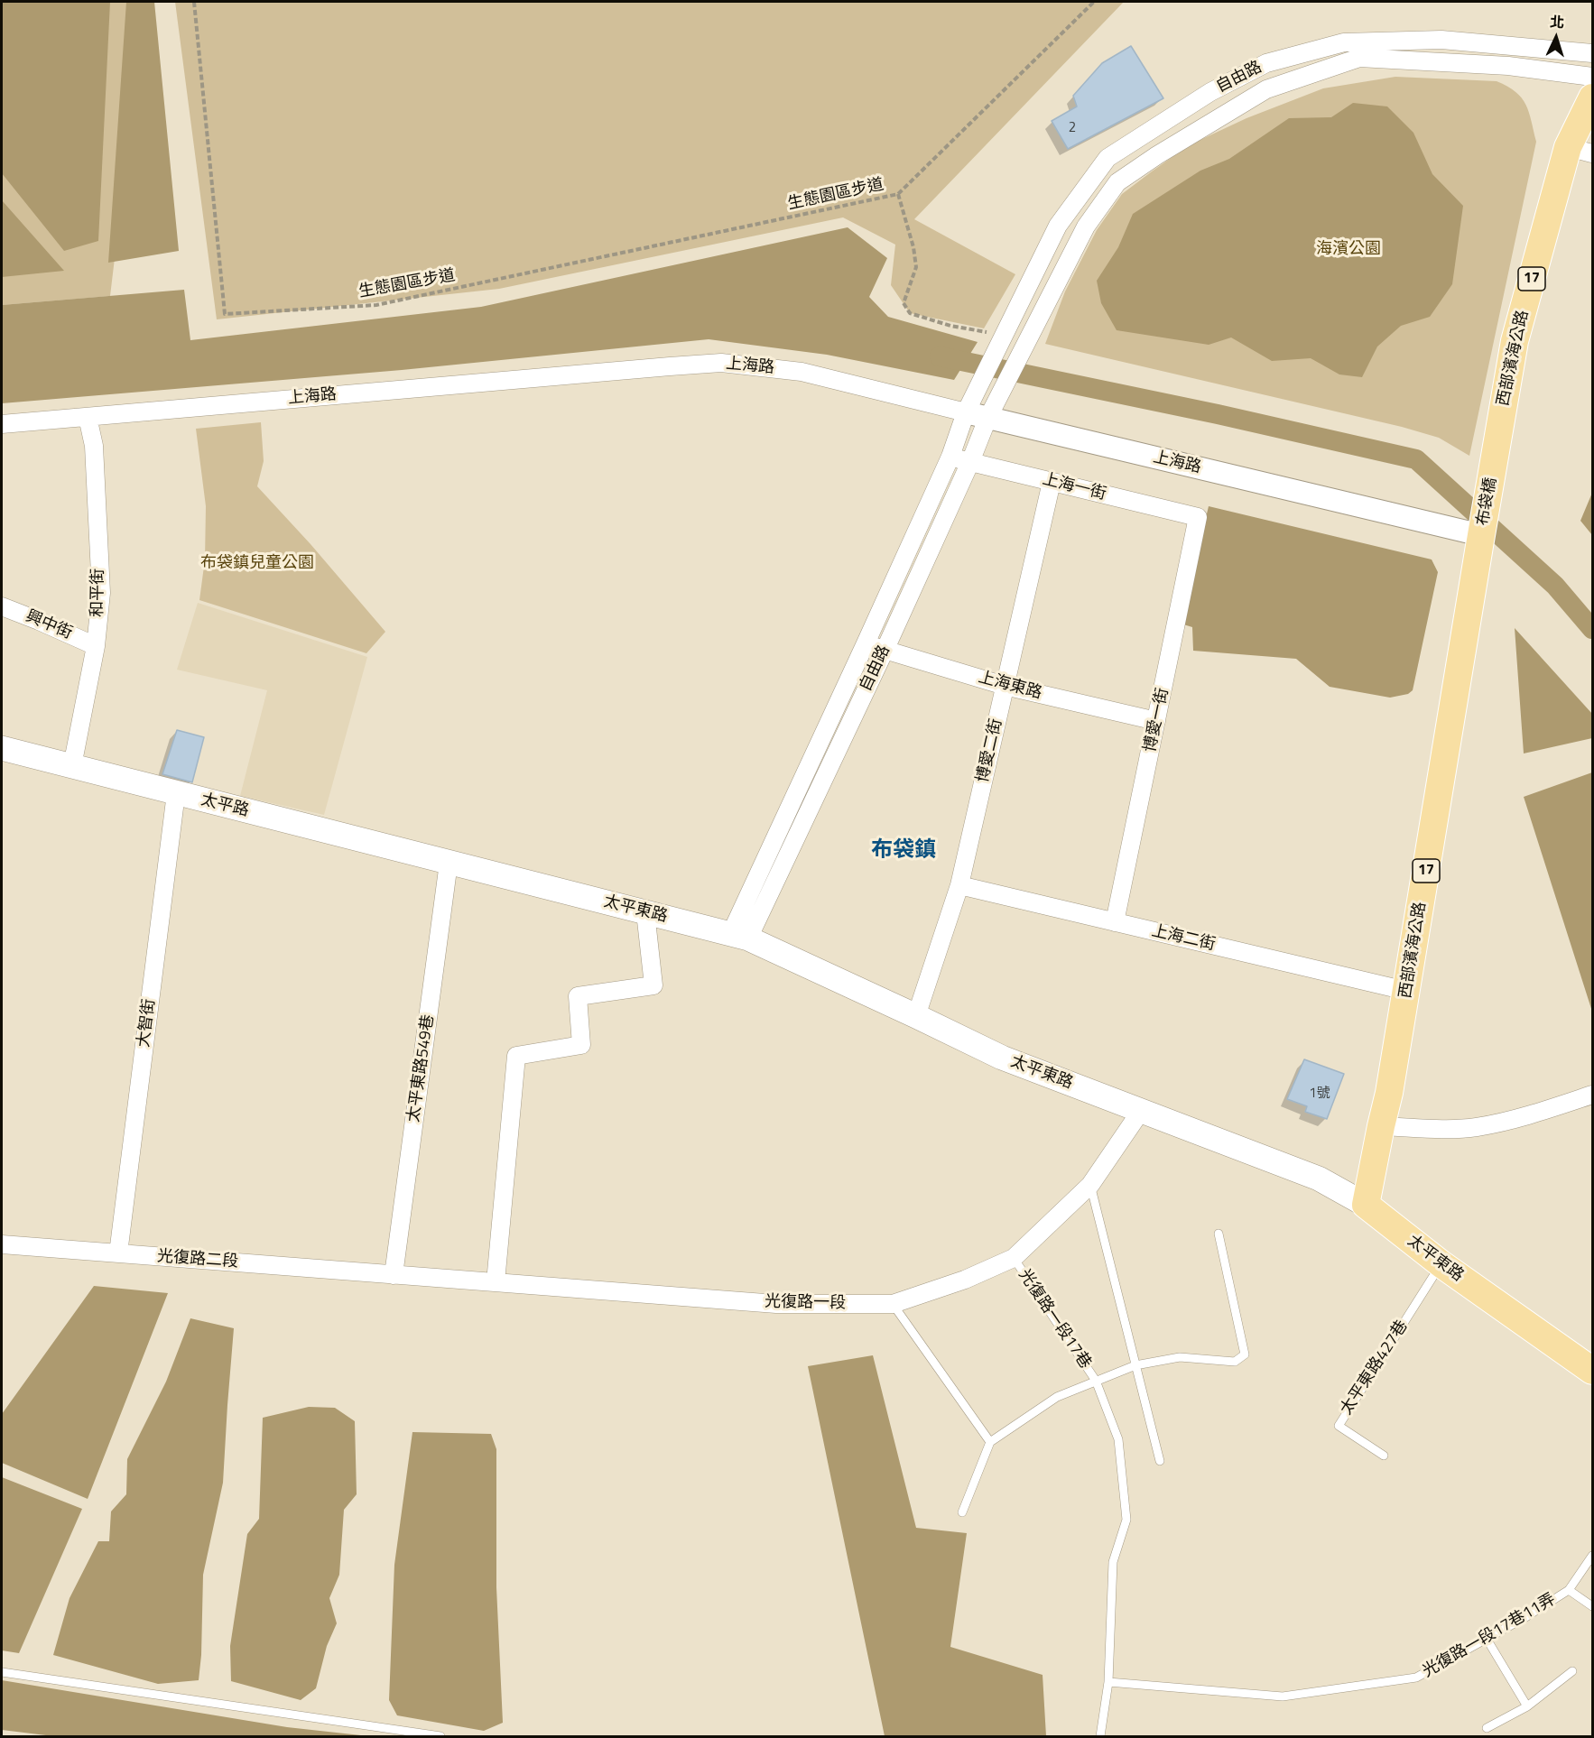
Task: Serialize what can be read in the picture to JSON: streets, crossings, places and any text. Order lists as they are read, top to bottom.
{
  "streets": {
    "main road": [
      "17",
      "西部濱海公路",
      "布袋橋",
      "太平路",
      "太平東路"
    ],
    "street": [
      "自由路",
      "上海路",
      "上海一街",
      "和平街",
      "興中街",
      "上海東路",
      "博愛一街",
      "博愛二街",
      "上海二街",
      "大智街",
      "太平東路549巷",
      "光復路二段",
      "光復路一段"
    ],
    "lane": ["光復路一段17巷", "太平東路427巷", "光復路一段17巷11弄"],
    "path": ["生態園區步道"]
  },
  "crossings": [
    ["自由路", "生態園區步道"],
    ["自由路", "上海路"],
    ["自由路", "上海一街"],
    ["自由路", "上海東路"],
    ["自由路", "太平東路"],
    ["西部濱海公路", "上海路"],
    ["西部濱海公路", "布袋橋"],
    ["西部濱海公路", "太平東路"],
    ["西部濱海公路", "上海二街"],
    ["上海路", "布袋橋"],
    ["上海路", "和平街"],
    ["上海一街", "博愛一街"],
    ["上海一街", "博愛二街"],
    ["和平街", "興中街"],
    ["和平街", "太平路"],
    ["上海東路", "博愛一街"],
    ["上海東路", "博愛二街"],
    ["博愛一街", "上海二街"],
    ["博愛二街", "太平東路"],
    ["博愛二街", "上海二街"],
    ["太平路", "太平東路"],
    ["太平路", "大智街"],
    ["太平路", "太平東路549巷"],
    ["太平東路", "太平東路549巷"],
    ["太平東路", "光復路一段"],
    ["太平東路", "太平東路427巷"],
    ["大智街", "光復路二段"],
    ["太平東路549巷", "光復路二段"],
    ["太平東路549巷", "光復路一段"],
    ["光復路二段", "光復路一段"],
    ["光復路一段", "光復路一段17巷"],
    ["光復路一段17巷", "光復路一段17巷11弄"]
  ],
  "districts": ["布袋鎮"],
  "parks": ["海濱公園", "布袋鎮兒童公園"],
  "house_numbers": ["2", "1號"],
  "north": "top"
}
